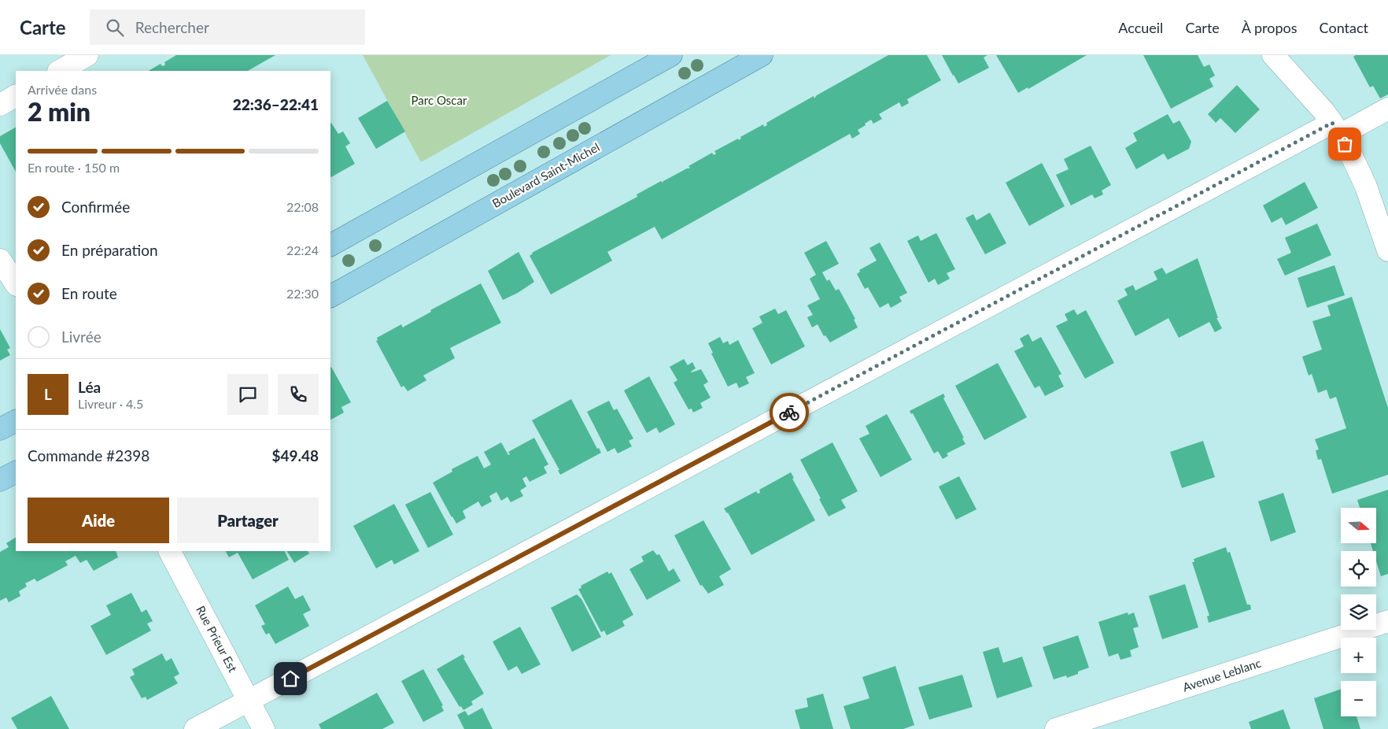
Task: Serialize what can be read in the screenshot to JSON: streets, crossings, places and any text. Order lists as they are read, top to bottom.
{
  "streets": {
    "main road": ["Boulevard Saint-Michel"],
    "street": ["Rue Prieur Est", "Avenue Leblanc"]
  },
  "parks": ["Parc Oscar"],
  "north": "right",
  "page": {
    "header": "Carte",
    "search": "Rechercher",
    "nav": [
      "Accueil",
      "Carte",
      "À propos",
      "Contact"
    ],
    "heading": ["2 min", "Arrivée dans", "22:36–22:41"],
    "panel": [
      "Léa",
      "Livreur · 4.5",
      "Commande #2398",
      "$49.48"
    ],
    "bar": "En route · 150 m",
    "list": [
      ["Confirmée", "22:08"],
      ["En préparation", "22:24"],
      ["En route", "22:30"],
      "Livrée"
    ],
    "round": "L",
    "buttons": ["Aide", "Partager"],
    "map_buttons": ["+", "−"]
  }
}
